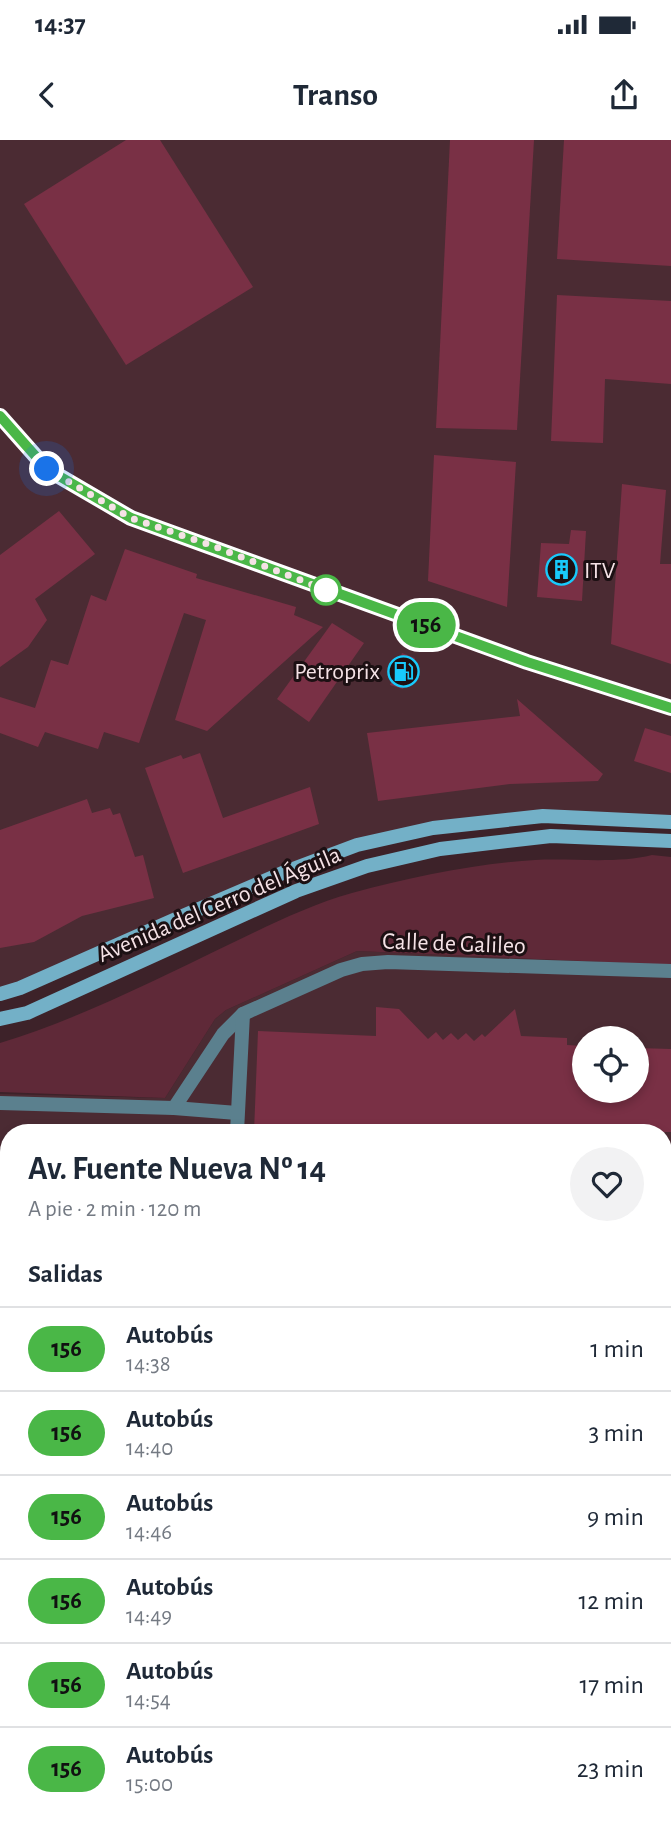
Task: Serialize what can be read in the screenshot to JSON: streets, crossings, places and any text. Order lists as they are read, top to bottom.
{
  "streets": {
    "main road": ["Avenida del Cerro del Águila"],
    "street": ["Calle de Galileo"]
  },
  "places": {
    "building": ["ITV"],
    "fuel station": ["Petroprix"]
  },
  "lines": ["bus line 156"],
  "page": {
    "status": "14:37",
    "header": "Transo",
    "on_map": "156",
    "heading": [
      ["Av. Fuente Nueva Nº 14", "A pie · 2 min · 120 m"],
      "Salidas"
    ],
    "list": [
      {
        "mark": "156",
        "name": "Autobús",
        "note": "14:38",
        "value": "1 min"
      },
      {
        "mark": "156",
        "name": "Autobús",
        "note": "14:40",
        "value": "3 min"
      },
      {
        "mark": "156",
        "name": "Autobús",
        "note": "14:46",
        "value": "9 min"
      },
      {
        "mark": "156",
        "name": "Autobús",
        "note": "14:49",
        "value": "12 min"
      },
      {
        "mark": "156",
        "name": "Autobús",
        "note": "14:54",
        "value": "17 min"
      },
      {
        "mark": "156",
        "name": "Autobús",
        "note": "15:00",
        "value": "23 min"
      }
    ]
  }
}
